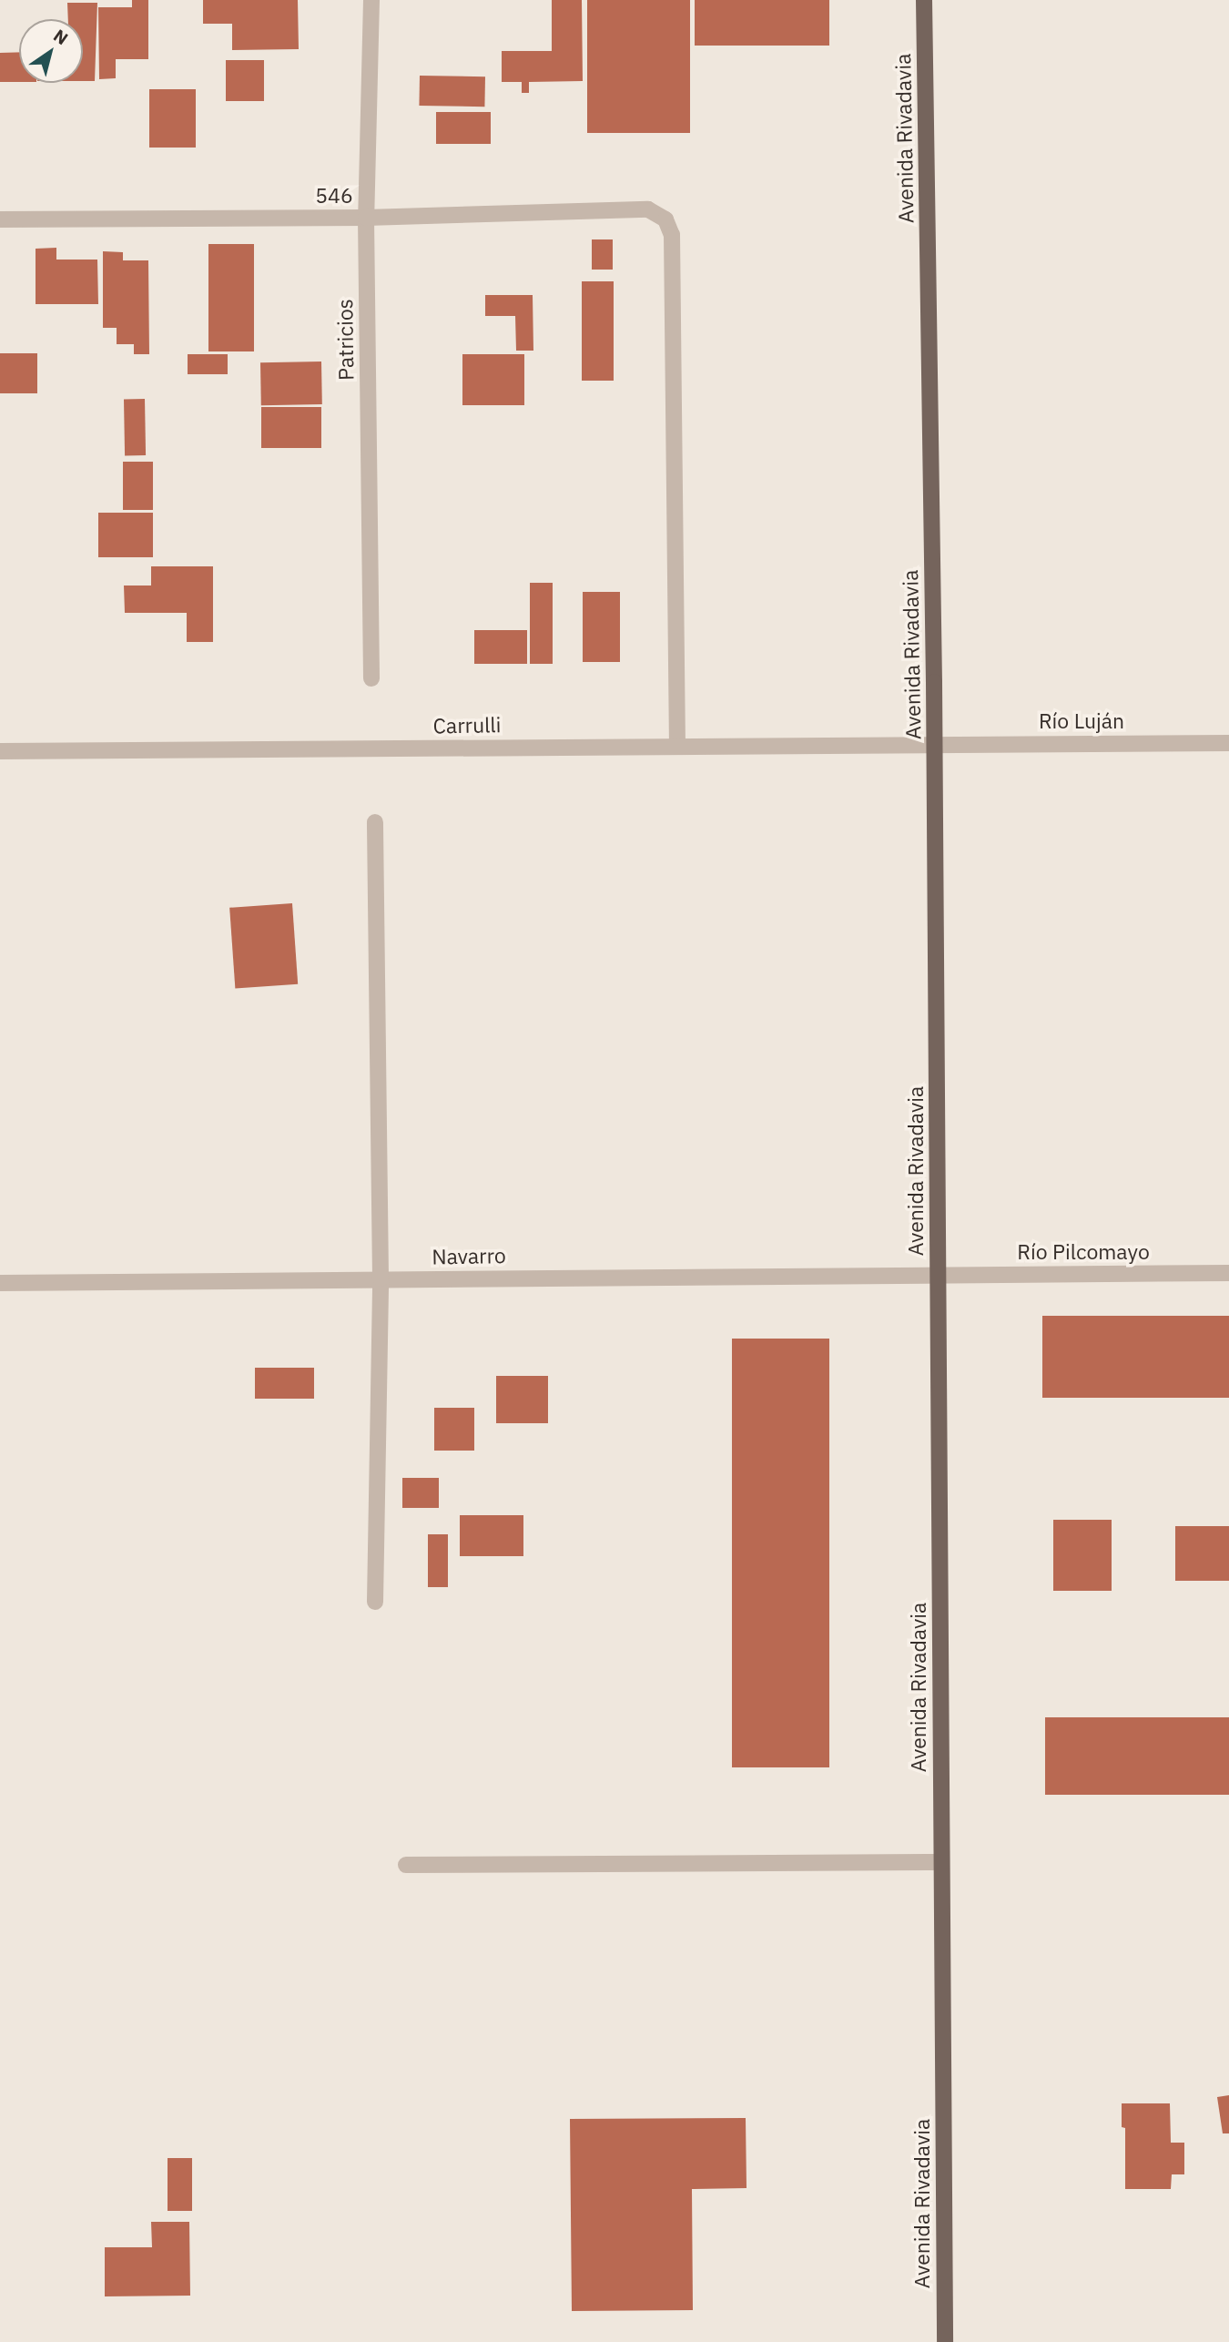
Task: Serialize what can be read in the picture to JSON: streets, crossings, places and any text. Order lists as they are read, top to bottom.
{
  "streets": {
    "main road": ["Avenida Rivadavia"],
    "street": [
      "546",
      "Patricios",
      "Río Luján",
      "Carrulli",
      "Río Pilcomayo",
      "Navarro"
    ]
  },
  "crossings": [
    ["Avenida Rivadavia", "Río Luján"],
    ["Avenida Rivadavia", "Carrulli"],
    ["Avenida Rivadavia", "Río Pilcomayo"],
    ["Avenida Rivadavia", "Navarro"],
    ["546", "Patricios"],
    ["546", "Carrulli"],
    ["Río Luján", "Carrulli"],
    ["Río Pilcomayo", "Navarro"]
  ],
  "north": "top right"
}
